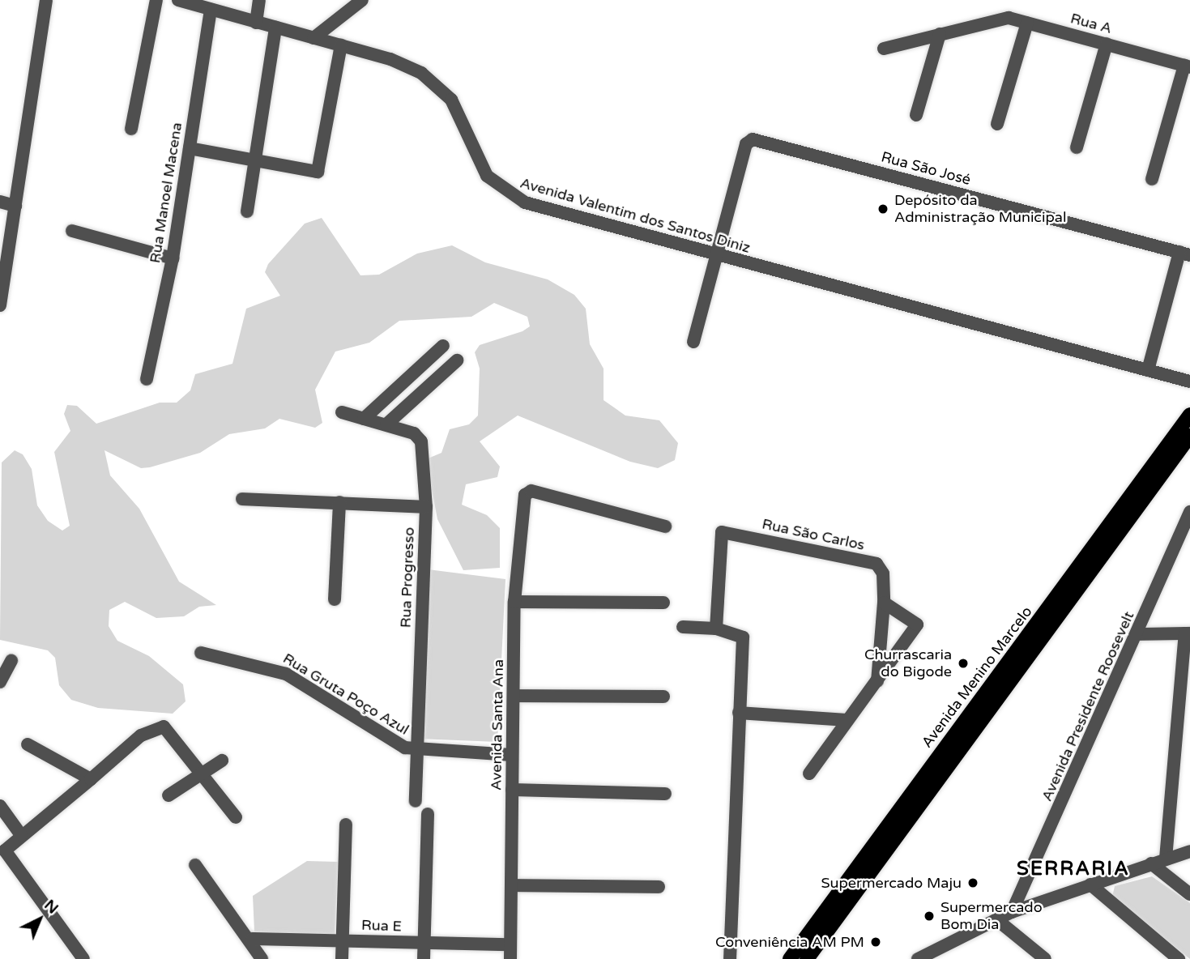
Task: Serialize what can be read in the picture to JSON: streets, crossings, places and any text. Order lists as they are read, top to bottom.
{
  "streets": {
    "main road": ["Avenida Menino Marcelo"],
    "street": [
      "Rua A",
      "Rua São José",
      "Rua Manoel Macena",
      "Avenida Valentim dos Santos Diniz",
      "Rua São Carlos",
      "Rua Progresso",
      "Rua Gruta Poço Azul",
      "Avenida Presidente Roosevelt",
      "Avenida Santa Ana",
      "Rua E"
    ]
  },
  "crossings": [
    ["Rua São José", "Avenida Valentim dos Santos Diniz"],
    ["Rua Manoel Macena", "Avenida Valentim dos Santos Diniz"],
    ["Rua Progresso", "Rua Gruta Poço Azul"],
    ["Rua Gruta Poço Azul", "Avenida Santa Ana"],
    ["Avenida Santa Ana", "Rua E"]
  ],
  "districts": ["SERRARIA"],
  "places": [
    "Depósito da Administração Municipal",
    "Churrascaria do Bigode",
    "Supermercado Maju",
    "Supermercado Bom Dia",
    "Conveniência AM PM"
  ],
  "north": "top right"
}
